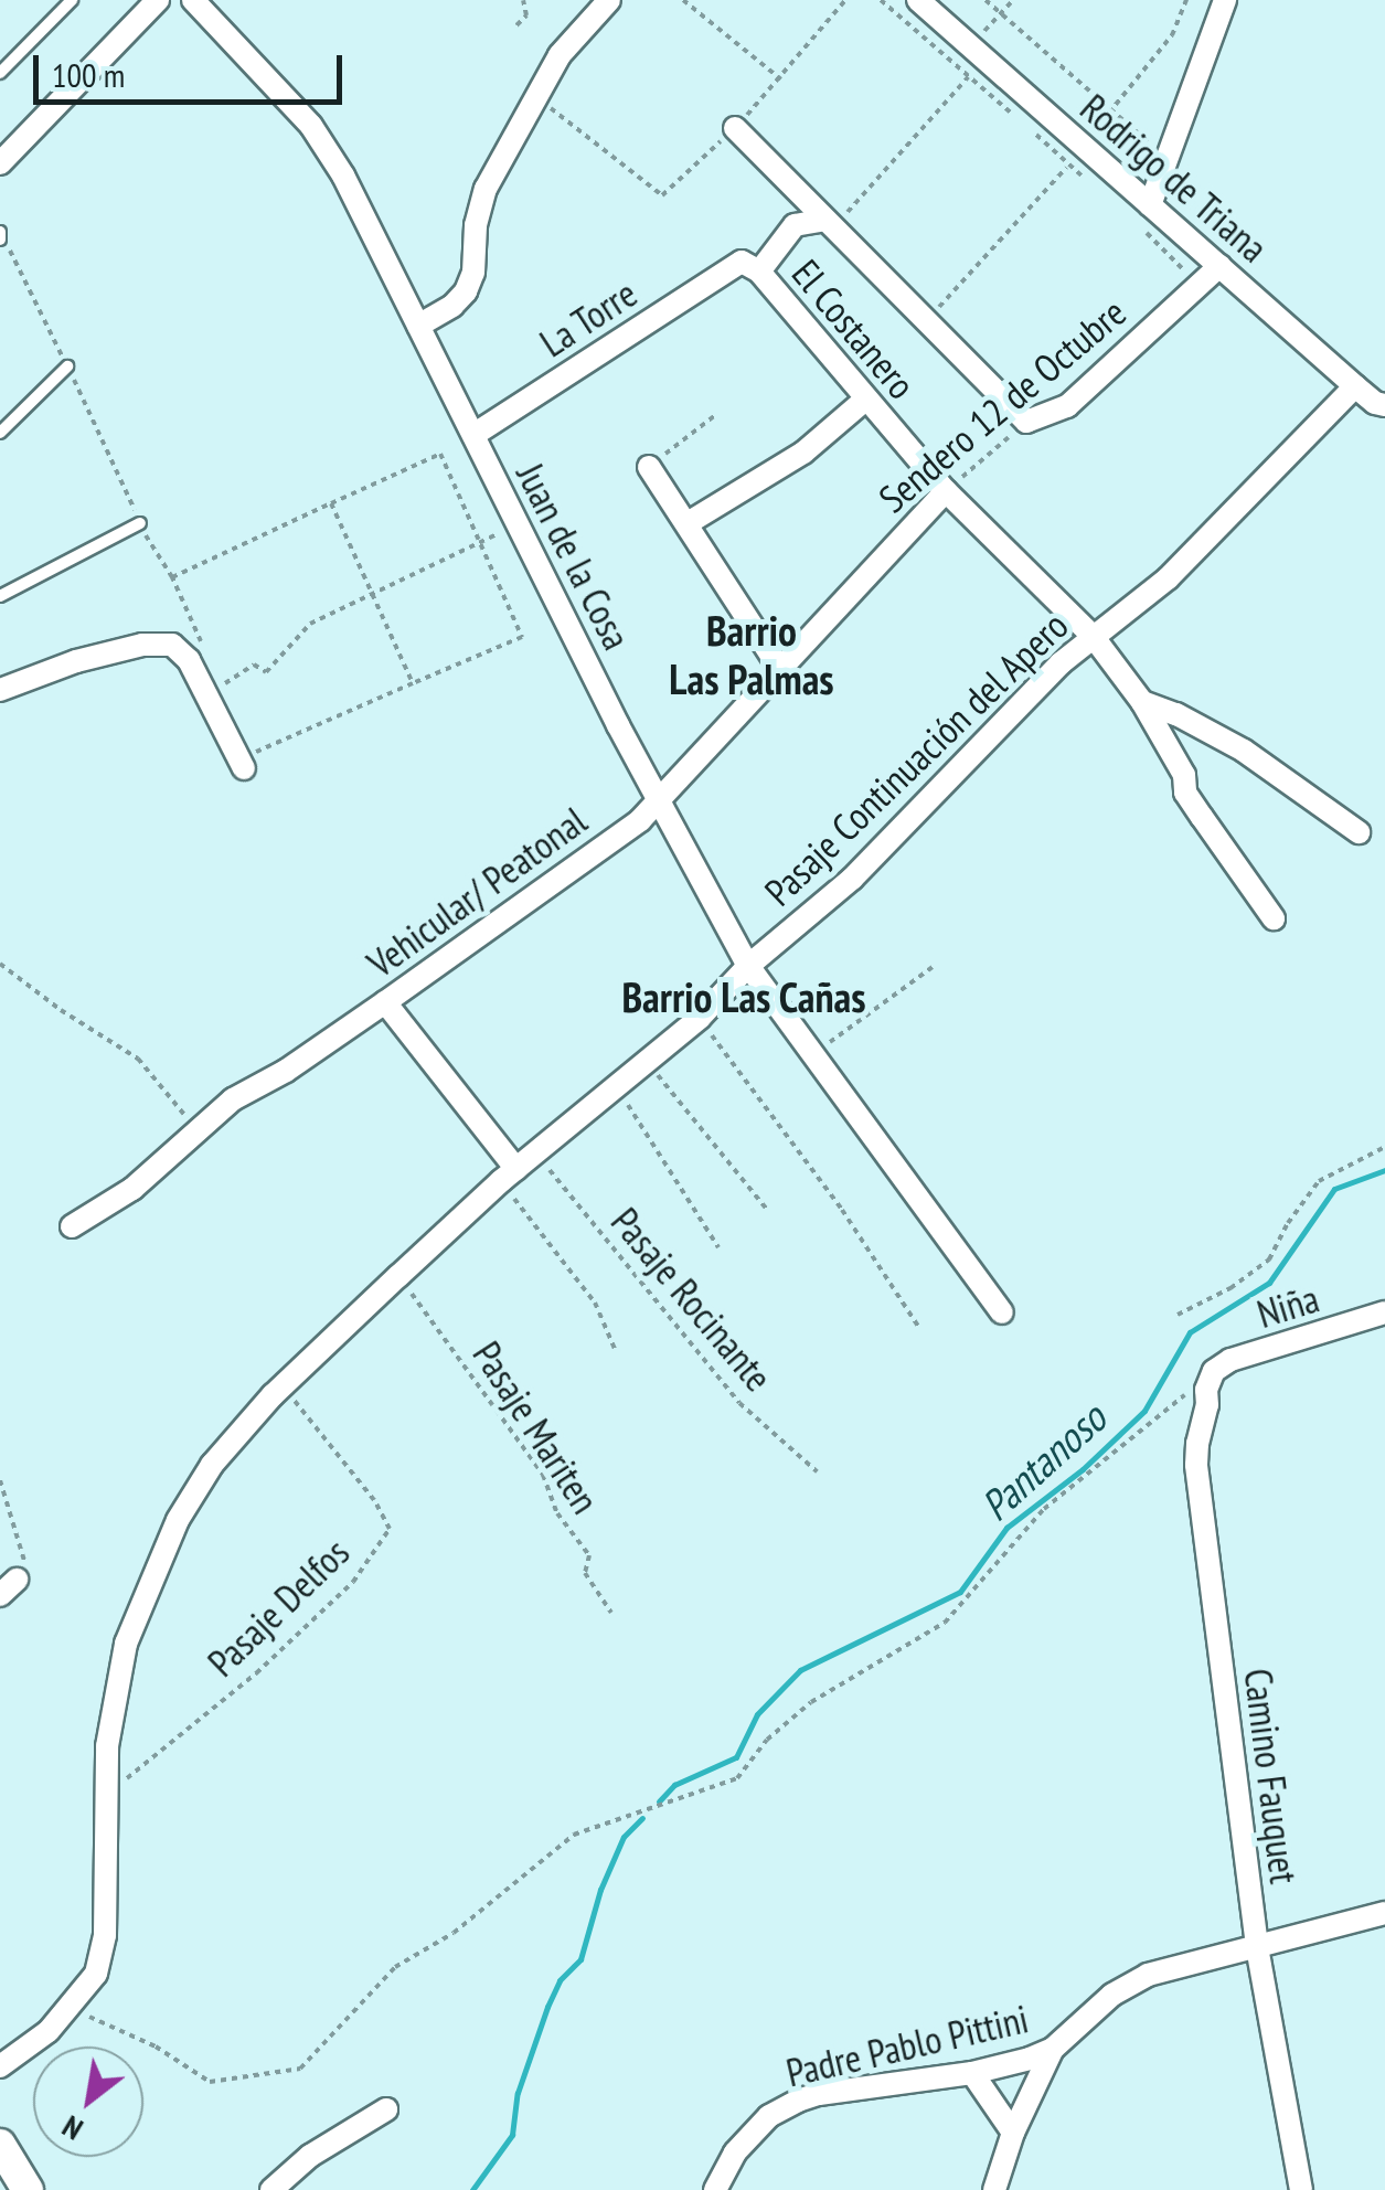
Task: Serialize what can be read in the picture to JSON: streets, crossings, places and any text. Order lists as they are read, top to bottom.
{
  "streets": {
    "street": [
      "Rodrigo de Triana",
      "La Torre",
      "El Costanero",
      "Sendero 12 de Octubre",
      "Juan de la Cosa",
      "Pasaje Continuación del Apero",
      "Vehicular/ Peatonal",
      "Niña",
      "Camino Fauquet",
      "Padre Pablo Pittini"
    ],
    "path": ["Pasaje Rocinante", "Pasaje Mariten", "Pasaje Delfos"]
  },
  "crossings": [
    ["Rodrigo de Triana", "Sendero 12 de Octubre"],
    ["Rodrigo de Triana", "Pasaje Continuación del Apero"],
    ["La Torre", "El Costanero"],
    ["La Torre", "Juan de la Cosa"],
    ["El Costanero", "Sendero 12 de Octubre"],
    ["El Costanero", "Pasaje Continuación del Apero"],
    ["El Costanero", "Vehicular/ Peatonal"],
    ["Sendero 12 de Octubre", "Vehicular/ Peatonal"],
    ["Juan de la Cosa", "Pasaje Continuación del Apero"],
    ["Juan de la Cosa", "Vehicular/ Peatonal"],
    ["Pasaje Continuación del Apero", "Pasaje Rocinante"],
    ["Pasaje Continuación del Apero", "Pasaje Mariten"],
    ["Pasaje Continuación del Apero", "Pasaje Delfos"],
    ["Niña", "Camino Fauquet"],
    ["Camino Fauquet", "Padre Pablo Pittini"]
  ],
  "districts": ["Barrio Las Palmas", "Barrio Las Cañas"],
  "water": ["Pantanoso"],
  "scale_bar": "100 m",
  "north": "bottom left"
}
